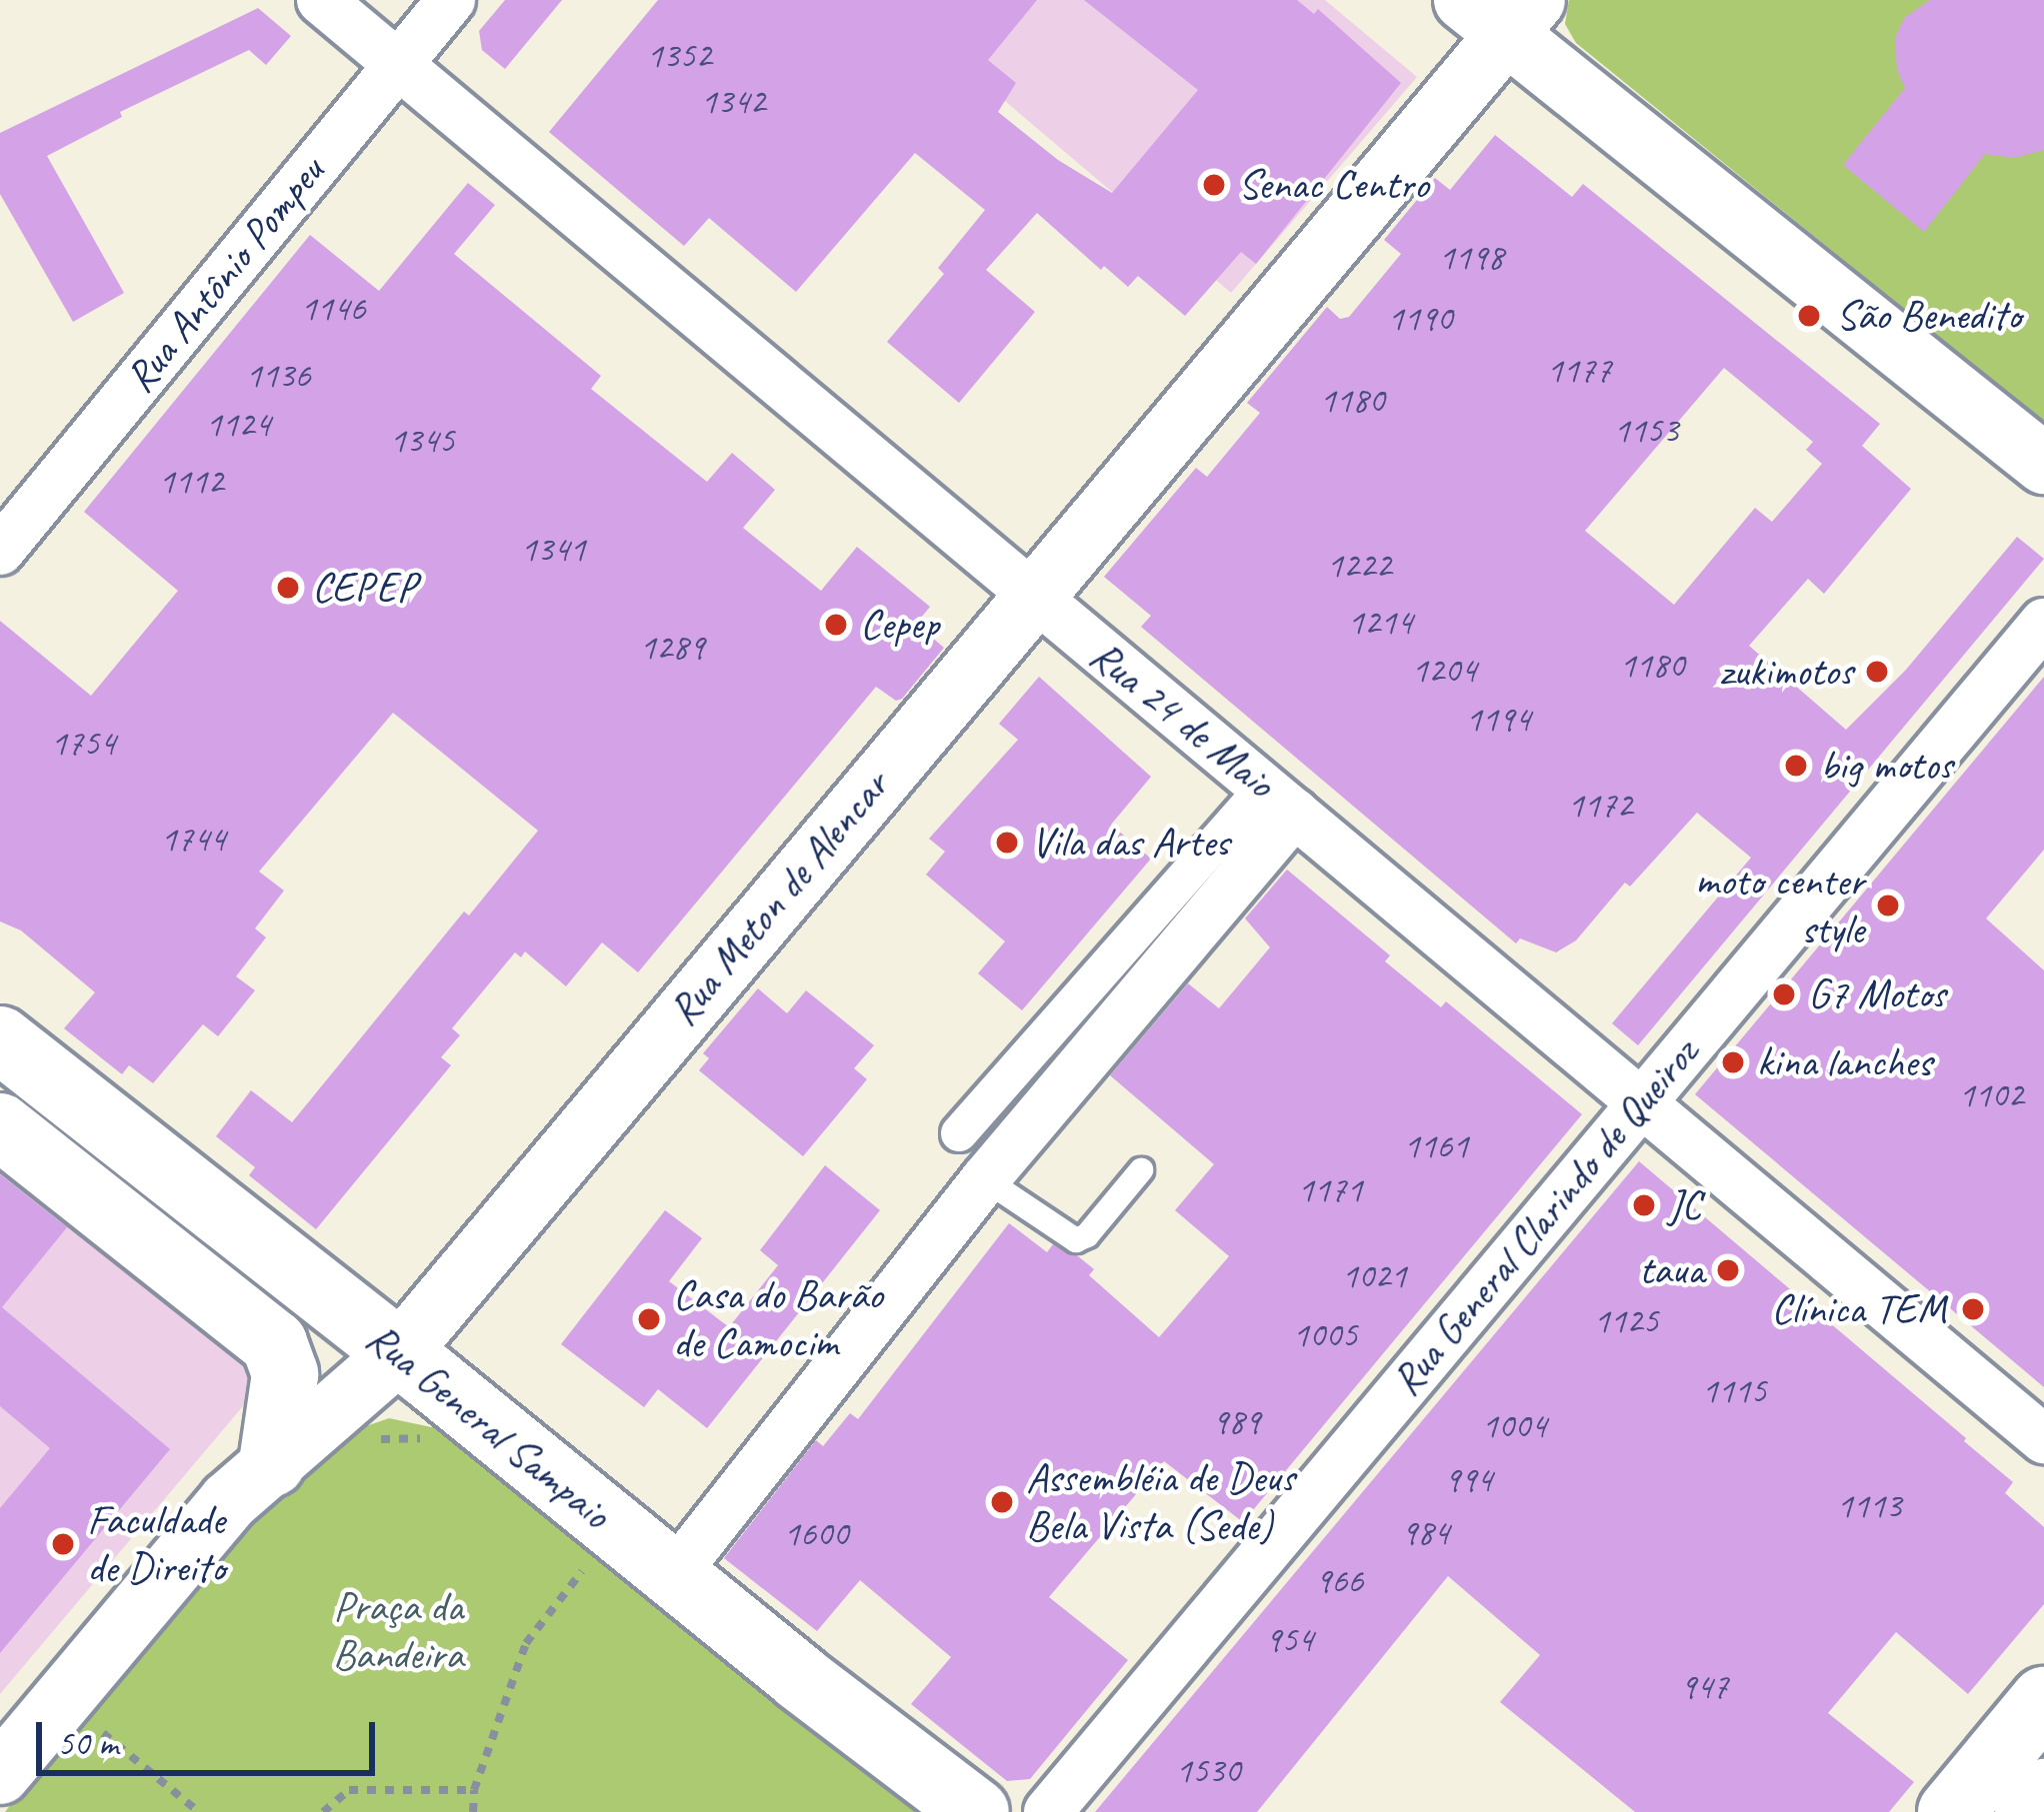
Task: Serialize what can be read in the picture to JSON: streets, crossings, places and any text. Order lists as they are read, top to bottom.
{
  "streets": {
    "main road": ["Rua General Sampaio"],
    "street": [
      "Rua Antônio Pompeu",
      "Rua 24 de Maio",
      "Rua Meton de Alencar",
      "Rua General Clarindo de Queiroz"
    ]
  },
  "crossings": [
    ["Rua Antônio Pompeu", "Rua 24 de Maio"],
    ["Rua 24 de Maio", "Rua Meton de Alencar"],
    ["Rua 24 de Maio", "Rua General Clarindo de Queiroz"],
    ["Rua Meton de Alencar", "Rua General Sampaio"]
  ],
  "parks": ["Praça da Bandeira"],
  "places": [
    "Senac Centro",
    "São Benedito",
    "CEPEP",
    "Cepep",
    "zukimotos",
    "big motos",
    "Vila das Artes",
    "moto center style",
    "G7 Motos",
    "kina lanches",
    "JC",
    "taua",
    "Clínica TEM",
    "Casa do Barão de Camocim",
    "Assembléia de Deus Bela Vista (Sede)",
    "Faculdade de Direito"
  ],
  "house_numbers": [
    "1352",
    "1342",
    "1198",
    "1146",
    "1190",
    "1177",
    "1136",
    "1180",
    "1124",
    "1153",
    "1345",
    "1112",
    "1341",
    "1222",
    "1214",
    "1289",
    "1180",
    "1204",
    "1194",
    "1754",
    "1172",
    "1744",
    "1102",
    "1161",
    "1171",
    "1021",
    "1125",
    "1005",
    "1115",
    "989",
    "1004",
    "994",
    "1113",
    "984",
    "1600",
    "966",
    "954",
    "947",
    "1530"
  ],
  "scale_bar": "50 m"
}
